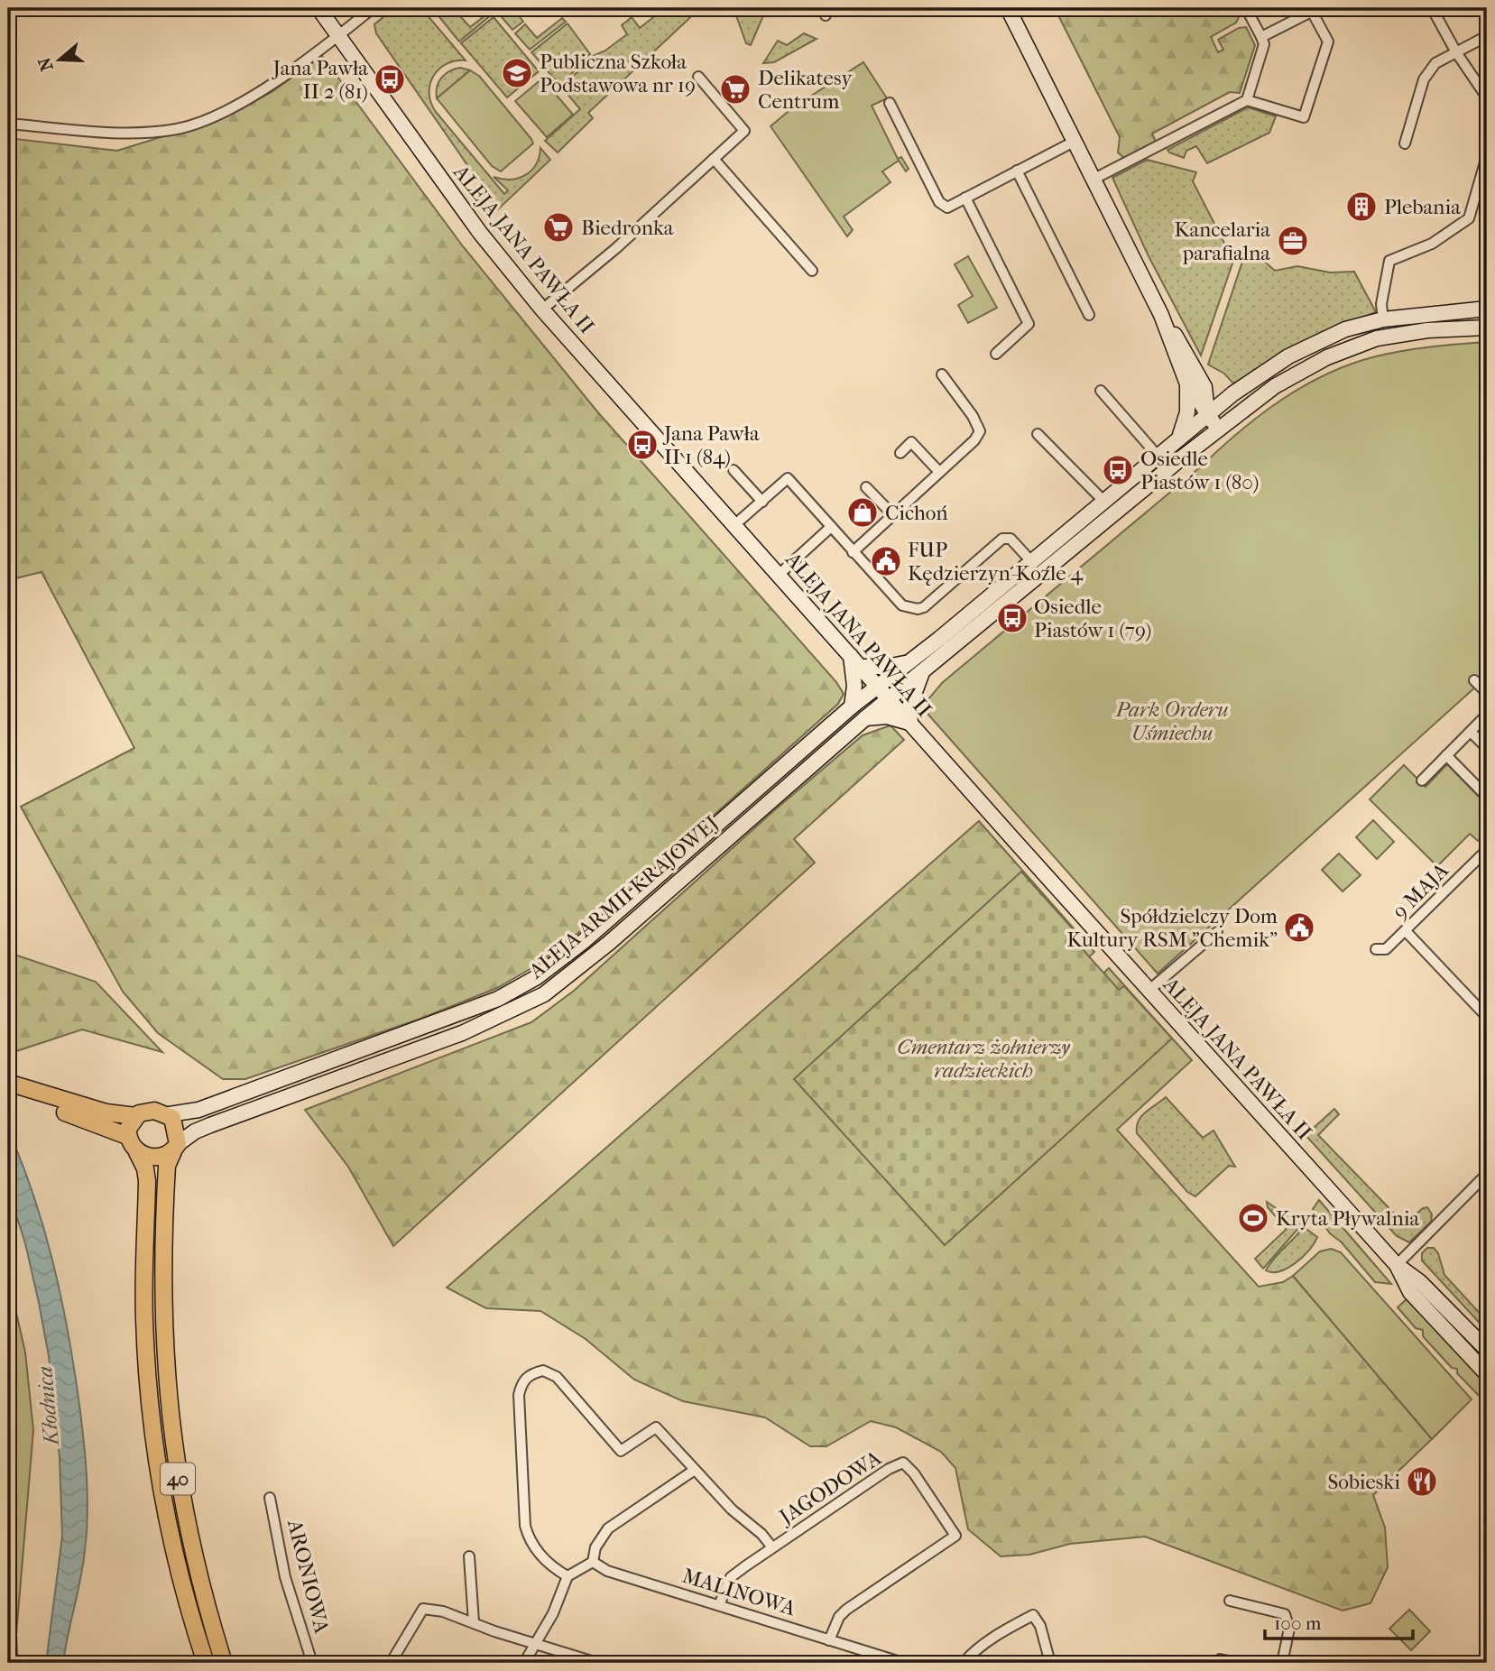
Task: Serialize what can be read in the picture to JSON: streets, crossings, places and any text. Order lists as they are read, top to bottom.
{
  "streets": {
    "main road": ["ALEJA JANA PAWŁA II", "ALEJA ARMII KRAJOWEJ", "40"],
    "street": [
      "9 MAJA",
      "JAGODOWA",
      "ARONIOWA",
      "MALINOWA"
    ]
  },
  "crossings": [
    ["ALEJA JANA PAWŁA II", "ALEJA ARMII KRAJOWEJ"],
    ["ALEJA ARMII KRAJOWEJ", "40"],
    ["JAGODOWA", "MALINOWA"]
  ],
  "water": ["Kłodnica"],
  "parks": ["Park Orderu Uśmiechu", "Cmentarz żołnierzy radzieckich"],
  "places": {
    "school or university": ["Publiczna Szkoła Podstawowa nr 19"],
    "bus stop": [
      "Jana Pawła II 2 (81)",
      "Jana Pawła II 1 (84)",
      "Osiedle Piastów 1 (80)",
      "Osiedle Piastów 1 (79)"
    ],
    "supermarket": ["Delikatesy Centrum", "Biedronka"],
    "building": ["Plebania"],
    "office": ["Kancelaria parafialna"],
    "shop": ["Cichoń"],
    "public building": ["FUP Kędzierzyn-Koźle 4", "Spółdzielczy Dom Kultury RSM \"Chemik\""],
    "sports": ["Kryta Pływalnia"],
    "restaurant": ["Sobieski"]
  },
  "scale_bar": "100 m",
  "north": "left"
}
